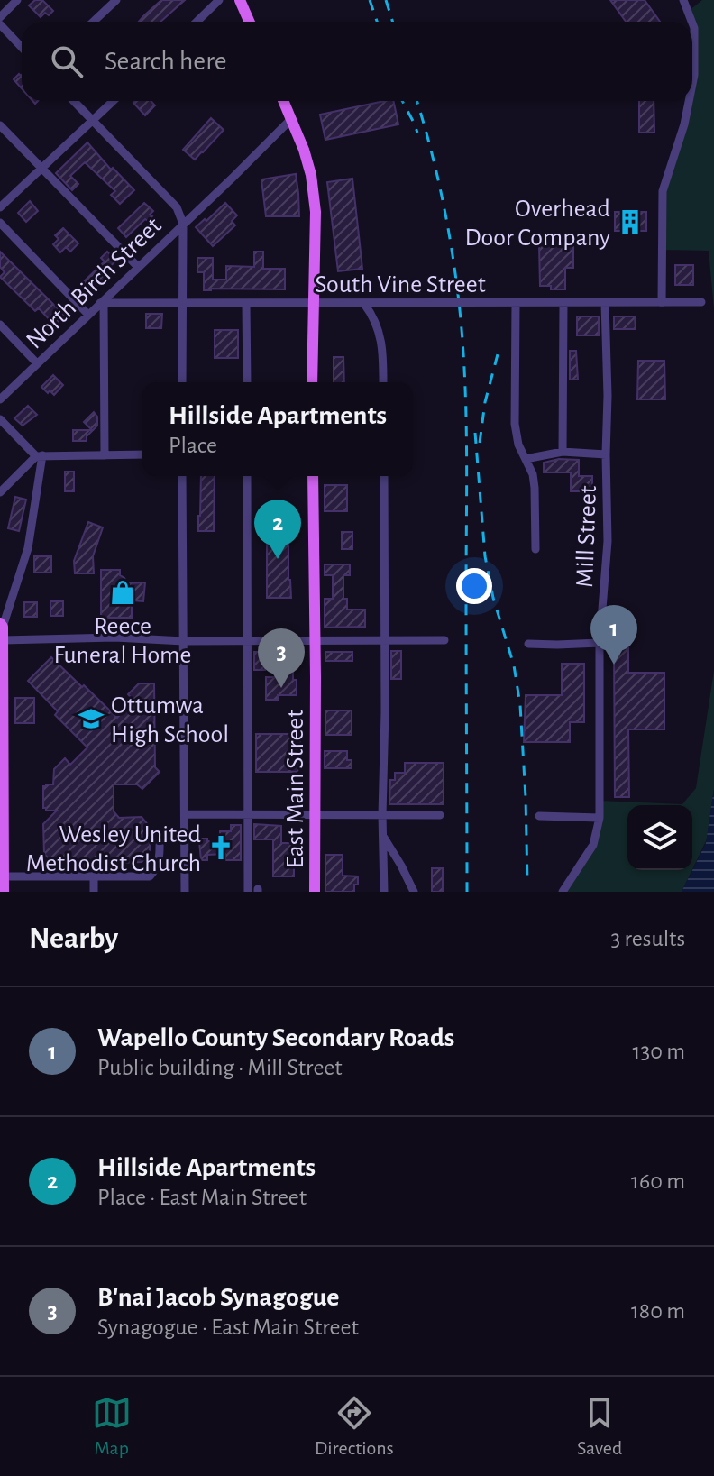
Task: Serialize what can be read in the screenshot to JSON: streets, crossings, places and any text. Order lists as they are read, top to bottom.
{
  "streets": {
    "main road": ["East Main Street"],
    "street": ["North Birch Street", "South Vine Street", "Mill Street"]
  },
  "crossings": [
    ["North Birch Street", "South Vine Street"],
    ["South Vine Street", "Mill Street"]
  ],
  "places": {
    "building": ["Overhead Door Company"],
    "shop": ["Reece Funeral Home"],
    "school or university": ["Ottumwa High School"],
    "church": ["Wesley United Methodist Church"]
  },
  "page": {
    "search": "Search here",
    "popup": ["Hillside Apartments", "Place"],
    "pins": ["2", "1", "3"],
    "heading": ["Nearby", "3 results"],
    "list": [
      {
        "mark": "1",
        "name": "Wapello County Secondary Roads",
        "note": "Public building · Mill Street",
        "value": "130 m"
      },
      {
        "mark": "2",
        "name": "Hillside Apartments",
        "note": "Place · East Main Street",
        "value": "160 m"
      },
      {
        "mark": "3",
        "name": "B'nai Jacob Synagogue",
        "note": "Synagogue · East Main Street",
        "value": "180 m"
      }
    ],
    "nav": ["Map", "Directions", "Saved"]
  }
}
